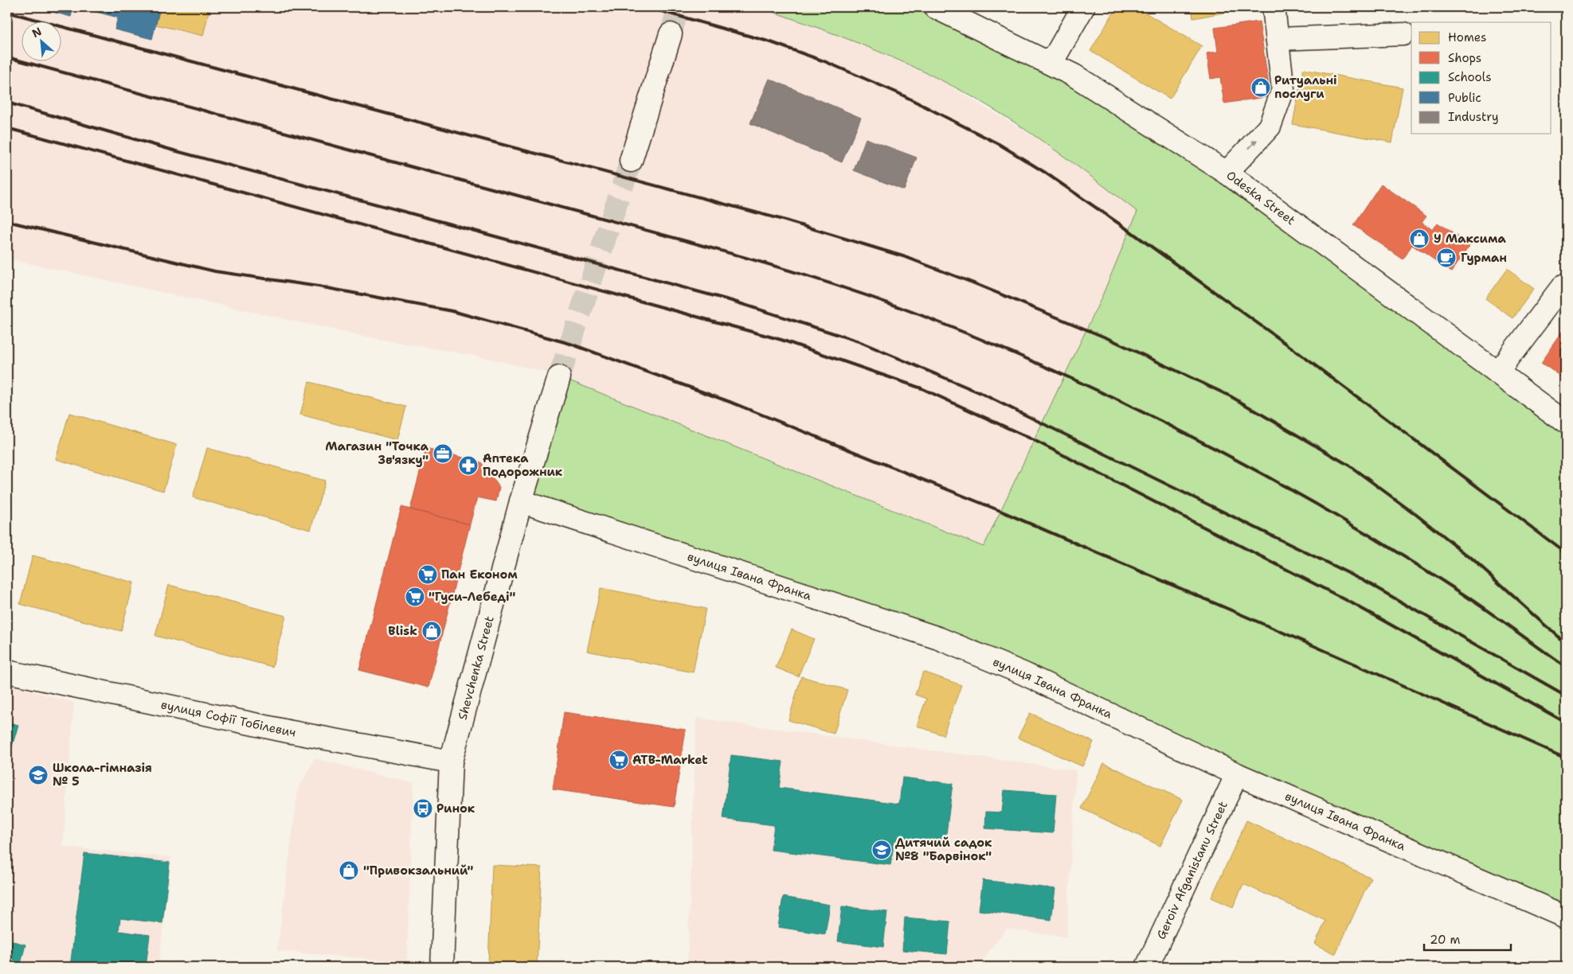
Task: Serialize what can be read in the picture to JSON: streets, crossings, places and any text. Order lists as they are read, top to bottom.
{
  "streets": {
    "street": [
      "Odeska Street",
      "вулиця Івана Франка",
      "Shevchenka Street",
      "вулиця Софії Тобілевич",
      "Geroiv Afganistanu Street"
    ]
  },
  "crossings": [
    ["вулиця Івана Франка", "Shevchenka Street"],
    ["вулиця Івана Франка", "Geroiv Afganistanu Street"],
    ["Shevchenka Street", "вулиця Софії Тобілевич"]
  ],
  "places": {
    "shop": [
      "Ритуальні послуги",
      "У Максима",
      "Blisk",
      "\"Привокзальний\""
    ],
    "cafe": ["Гурман"],
    "office": ["Магазин \"Точка Зв'язку\""],
    "pharmacy": ["Аптека Подорожник"],
    "supermarket": ["Пан Економ", "\"Гуси-Лебеді\"", "ATB-Market"],
    "school or university": ["Школа-гімназія № 5", "Дитячий садок №8 \"Барвінок\""],
    "bus stop": ["Ринок"]
  },
  "legend": [
    "Homes",
    "Shops",
    "Schools",
    "Public",
    "Industry"
  ],
  "scale_bar": "20 m",
  "north": "top left"
}
